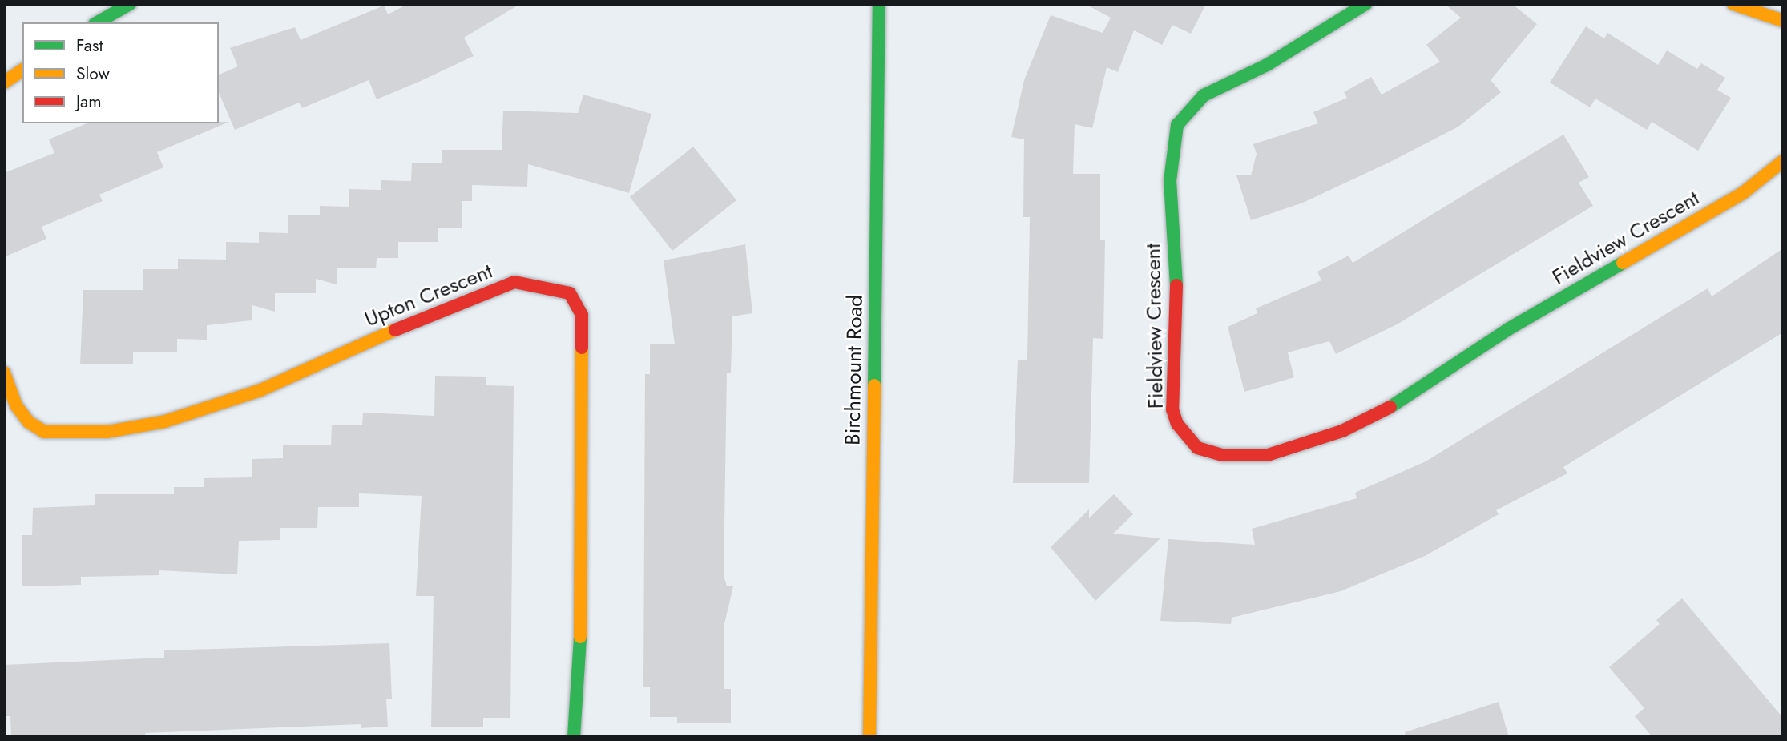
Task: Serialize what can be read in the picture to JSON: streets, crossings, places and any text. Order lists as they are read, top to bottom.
{
  "streets": {
    "street": ["Fieldview Crescent", "Upton Crescent", "Birchmount Road"]
  },
  "legend": ["Fast", "Slow", "Jam"]
}
